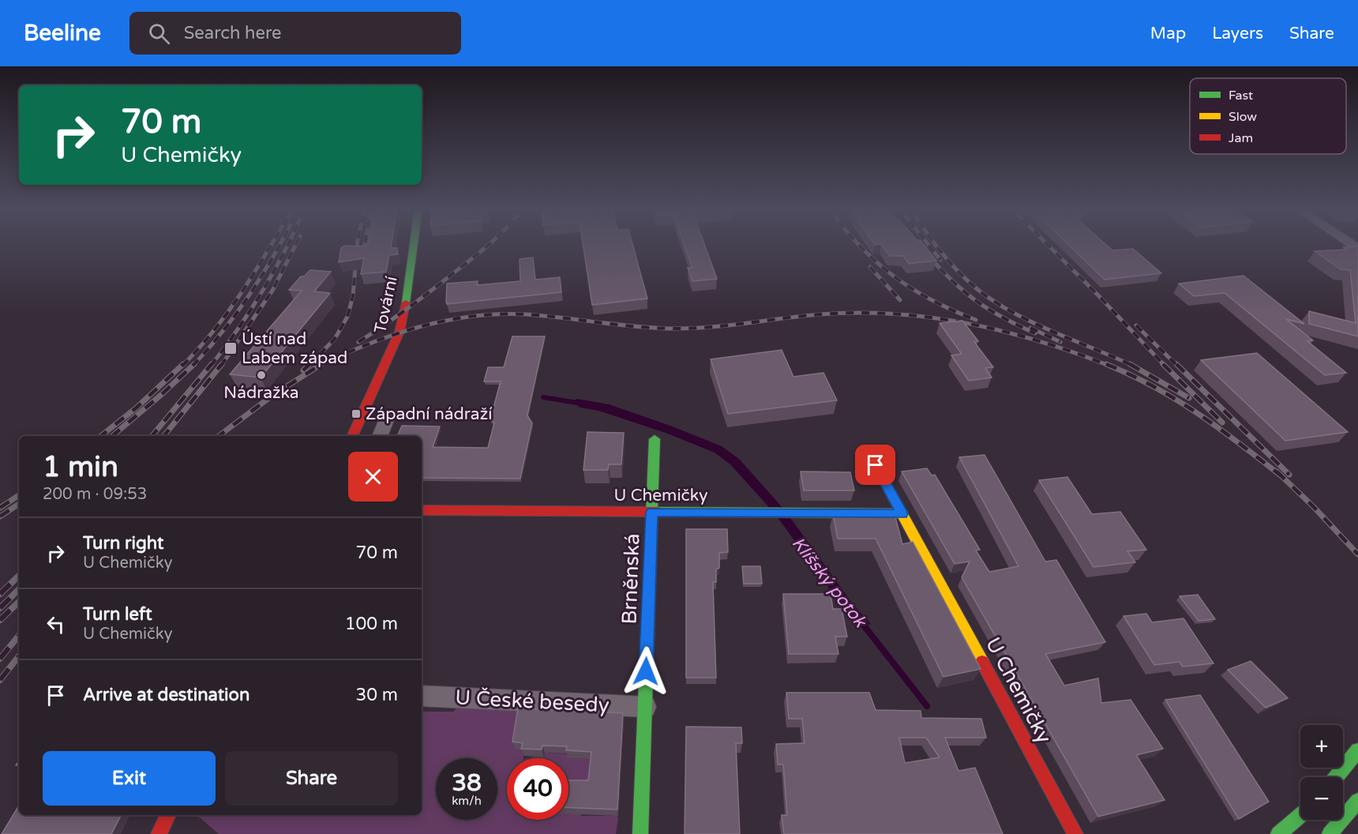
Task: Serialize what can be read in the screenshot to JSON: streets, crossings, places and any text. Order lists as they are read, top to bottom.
{
  "streets": {
    "street": [
      "Tovární",
      "U Chemičky",
      "Brněnská",
      "U České besedy"
    ]
  },
  "crossings": [
    ["U Chemičky", "Brněnská"],
    ["Brněnská", "U České besedy"]
  ],
  "water": ["Klíšský potok"],
  "places": {
    "transit": ["Ústí nad Labem západ", "Západní nádraží"],
    "other": ["Nádražka"]
  },
  "legend": ["Fast", "Slow", "Jam"],
  "page": {
    "header": "Beeline",
    "search": "Search here",
    "nav": ["Map", "Layers", "Share"],
    "turn": ["70 m", "U Chemičky"],
    "heading": ["1 min", "200 m · 09:53"],
    "list": [
      {
        "name": "Turn right",
        "note": "U Chemičky",
        "value": "70 m"
      },
      {
        "name": "Turn left",
        "note": "U Chemičky",
        "value": "100 m"
      },
      {
        "name": "Arrive at destination",
        "value": "30 m"
      }
    ],
    "map_buttons": ["+", "−"],
    "buttons": ["Exit", "Share"],
    "speed": "38 km/h",
    "limit": "40"
  }
}
